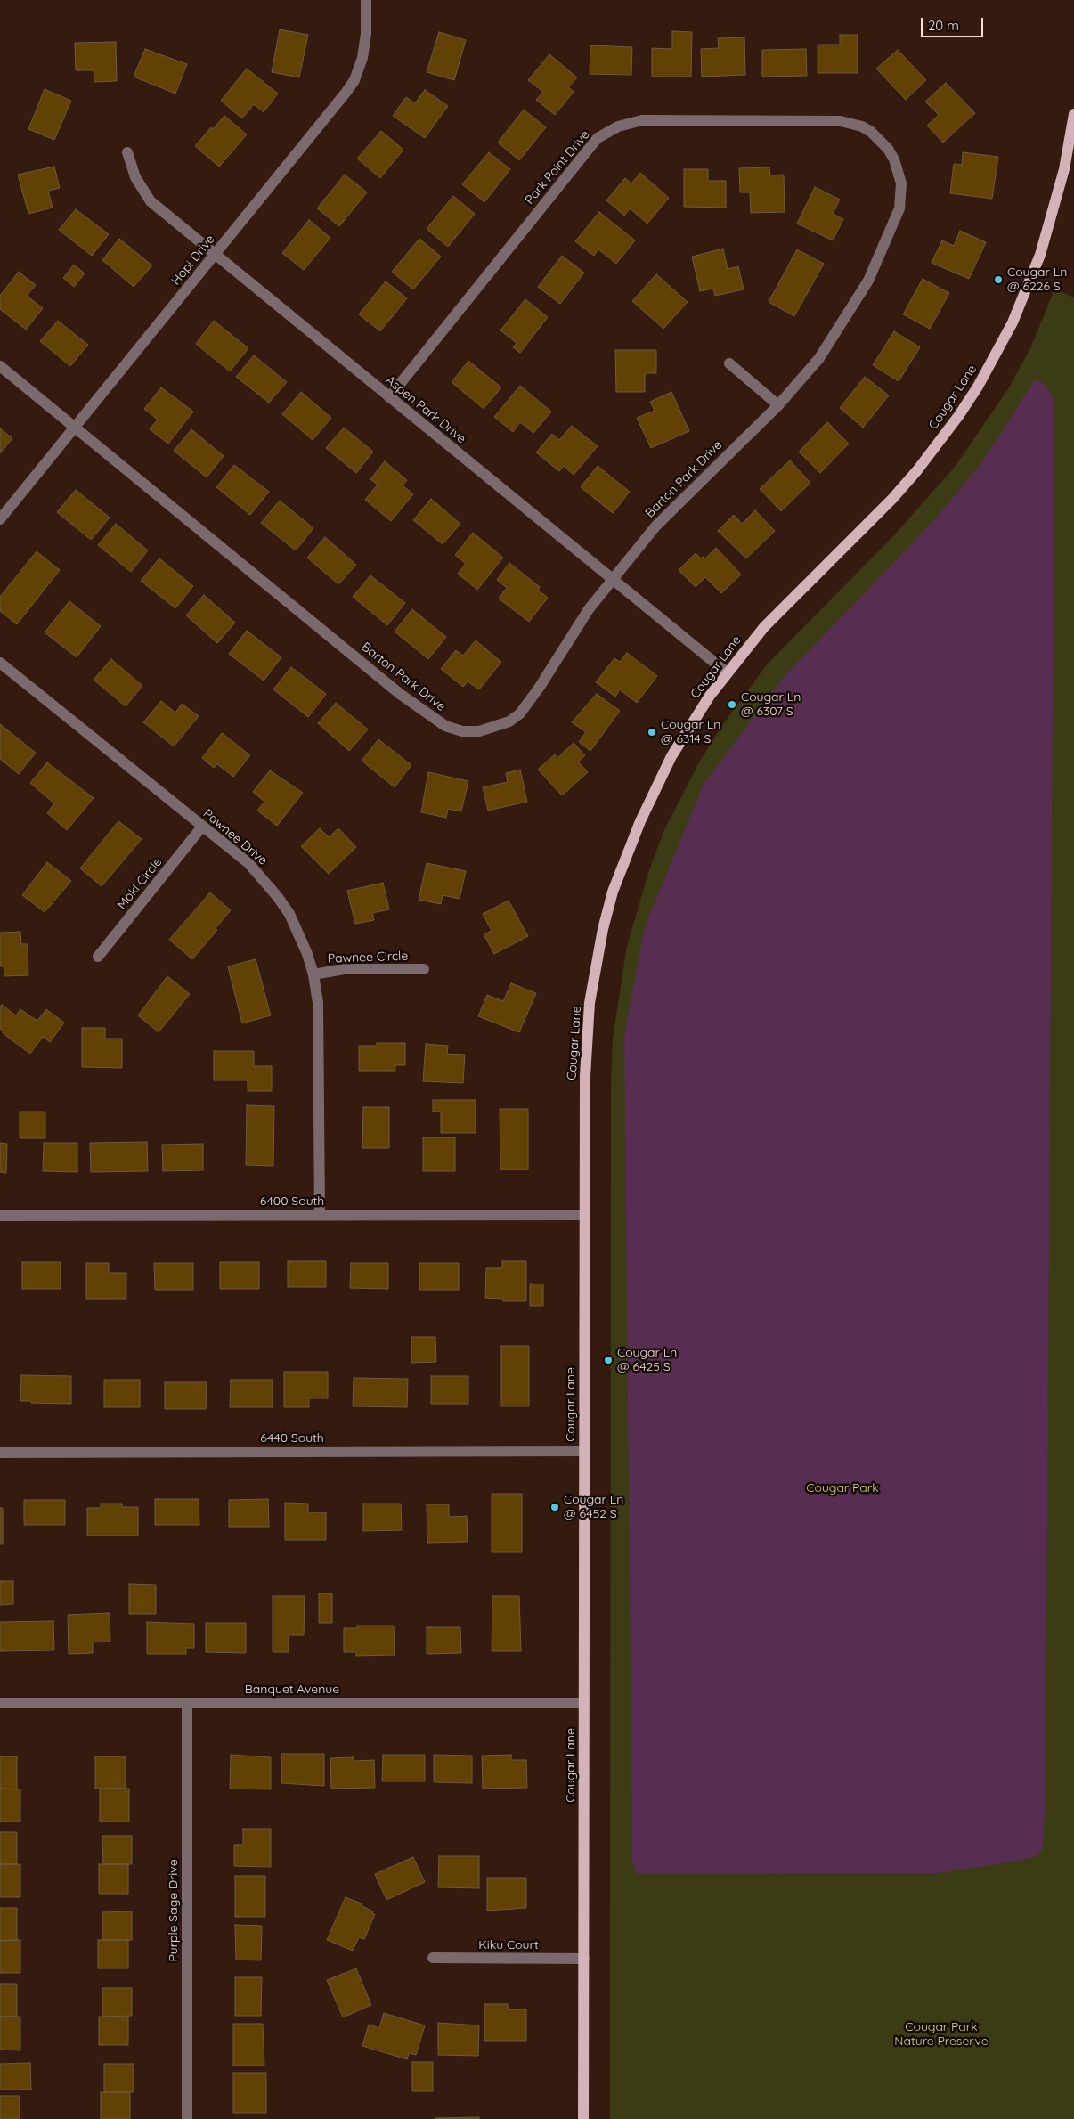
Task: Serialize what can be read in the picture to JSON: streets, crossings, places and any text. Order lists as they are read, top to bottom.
{
  "streets": {
    "main road": ["Cougar Lane"],
    "street": [
      "Park Point Drive",
      "Hopi Drive",
      "Aspen Park Drive",
      "Barton Park Drive",
      "Pawnee Drive",
      "Moki Circle",
      "Pawnee Circle",
      "6400 South",
      "6440 South",
      "Banquet Avenue",
      "Purple Sage Drive",
      "Kiku Court"
    ]
  },
  "crossings": [
    ["Park Point Drive", "Aspen Park Drive"],
    ["Park Point Drive", "Barton Park Drive"],
    ["Hopi Drive", "Aspen Park Drive"],
    ["Hopi Drive", "Barton Park Drive"],
    ["Cougar Lane", "Aspen Park Drive"],
    ["Cougar Lane", "6400 South"],
    ["Cougar Lane", "6440 South"],
    ["Cougar Lane", "Banquet Avenue"],
    ["Cougar Lane", "Kiku Court"],
    ["Aspen Park Drive", "Barton Park Drive"],
    ["Pawnee Drive", "Moki Circle"],
    ["Pawnee Drive", "Pawnee Circle"],
    ["Pawnee Drive", "6400 South"],
    ["Banquet Avenue", "Purple Sage Drive"]
  ],
  "parks": ["Cougar Park", "Cougar Park Nature Preserve"],
  "places": [
    "Cougar Ln @ 6226 S",
    "Cougar Ln @ 6307 S",
    "Cougar Ln @ 6314 S",
    "Cougar Ln @ 6425 S",
    "Cougar Ln @ 6452 S"
  ],
  "scale_bar": "20 m"
}
